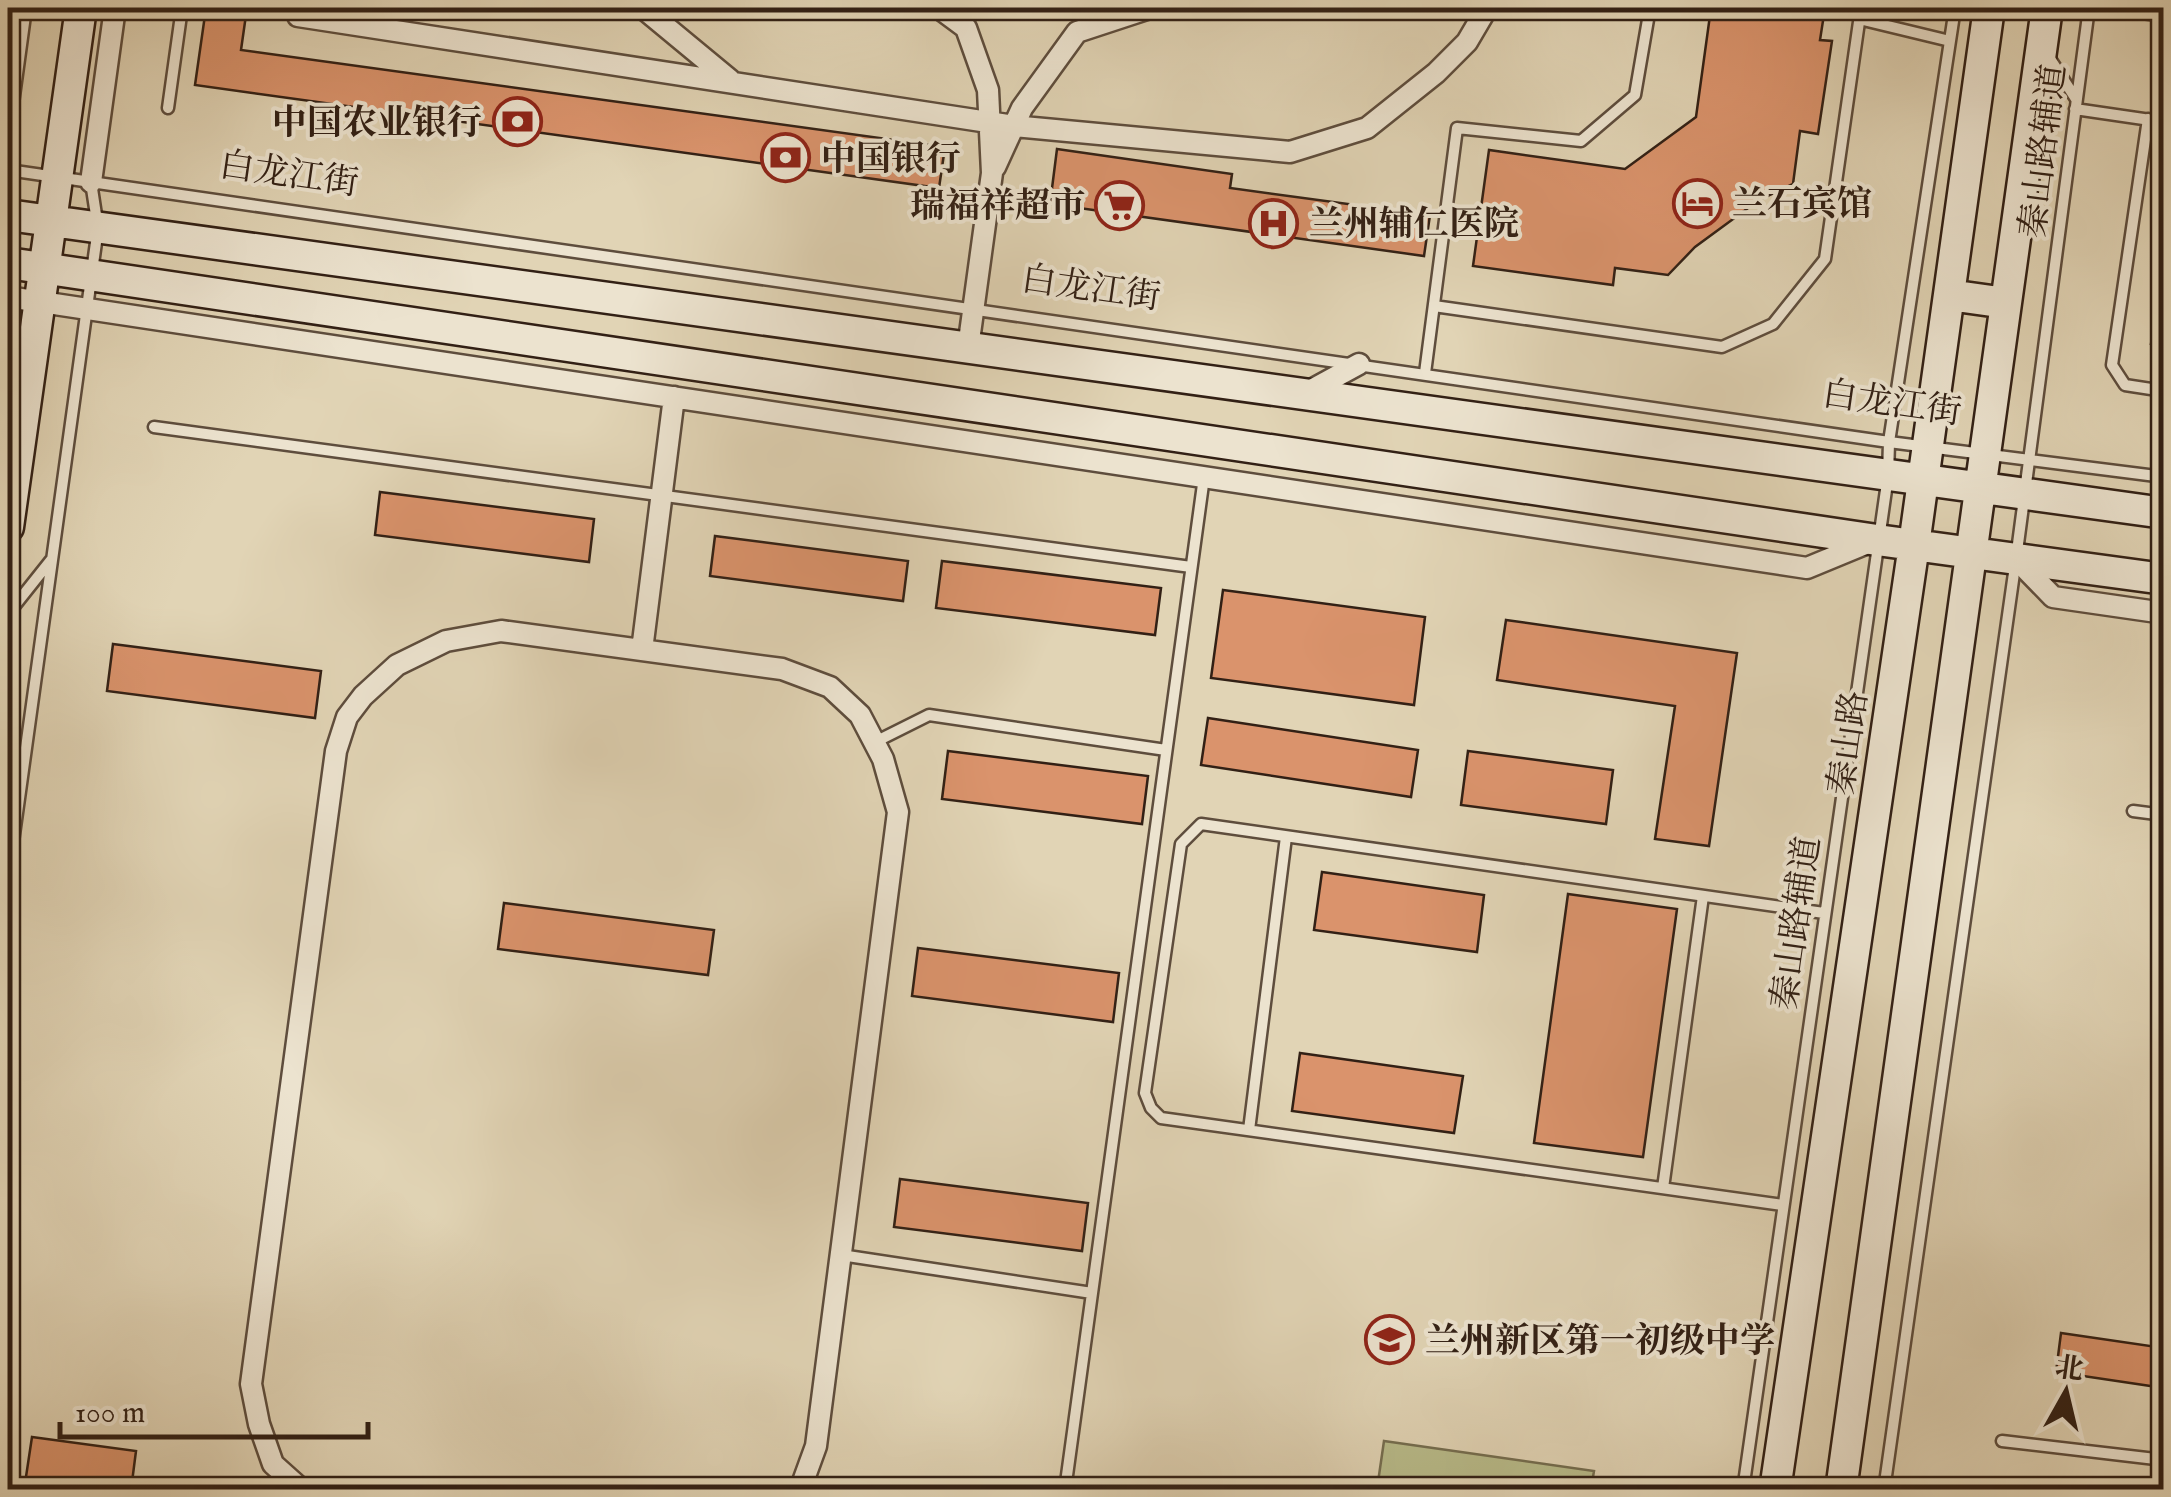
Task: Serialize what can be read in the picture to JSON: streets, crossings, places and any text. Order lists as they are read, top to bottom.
{
  "streets": {
    "main road": ["秦山路"],
    "lane": ["秦山路辅道", "白龙江街"]
  },
  "crossings": [
    ["秦山路辅道", "白龙江街"],
    ["白龙江街", "秦山路"]
  ],
  "places": {
    "bank": ["中国农业银行", "中国银行"],
    "hotel": ["兰石宾馆"],
    "supermarket": ["瑞福祥超市"],
    "hospital": ["兰州辅仁医院"],
    "school or university": ["兰州新区第一初级中学"]
  },
  "scale_bar": "100 m",
  "north": "top"
}
